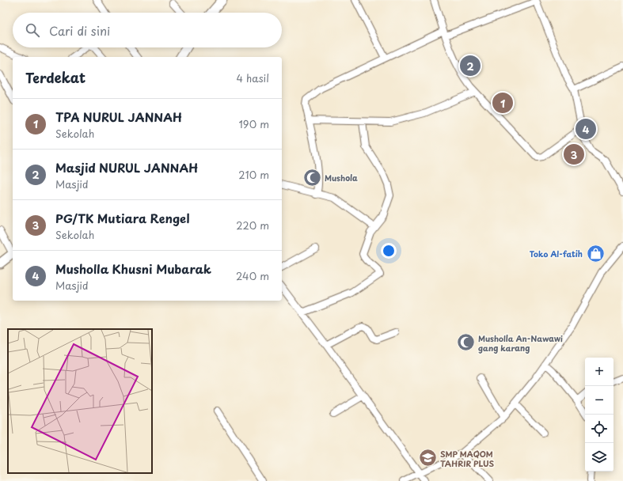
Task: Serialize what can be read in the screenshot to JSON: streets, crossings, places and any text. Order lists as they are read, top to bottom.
{
  "places": {
    "mosque": ["Mushola", "Musholla An-Nawawi gang karang"],
    "shop": ["Toko Al-fatih"],
    "school or university": ["SMP MAQOM TAHRIR PLUS"]
  },
  "page": {
    "search": "Cari di sini",
    "pins": [
      "2",
      "1",
      "4",
      "3"
    ],
    "heading": ["Terdekat", "4 hasil"],
    "list": [
      {
        "mark": "1",
        "name": "TPA NURUL JANNAH",
        "note": "Sekolah",
        "value": "190 m"
      },
      {
        "mark": "2",
        "name": "Masjid NURUL JANNAH",
        "note": "Masjid",
        "value": "210 m"
      },
      {
        "mark": "3",
        "name": "PG/TK Mutiara Rengel",
        "note": "Sekolah",
        "value": "220 m"
      },
      {
        "mark": "4",
        "name": "Musholla Khusni Mubarak",
        "note": "Masjid",
        "value": "240 m"
      }
    ],
    "map_buttons": ["+", "−"]
  }
}
